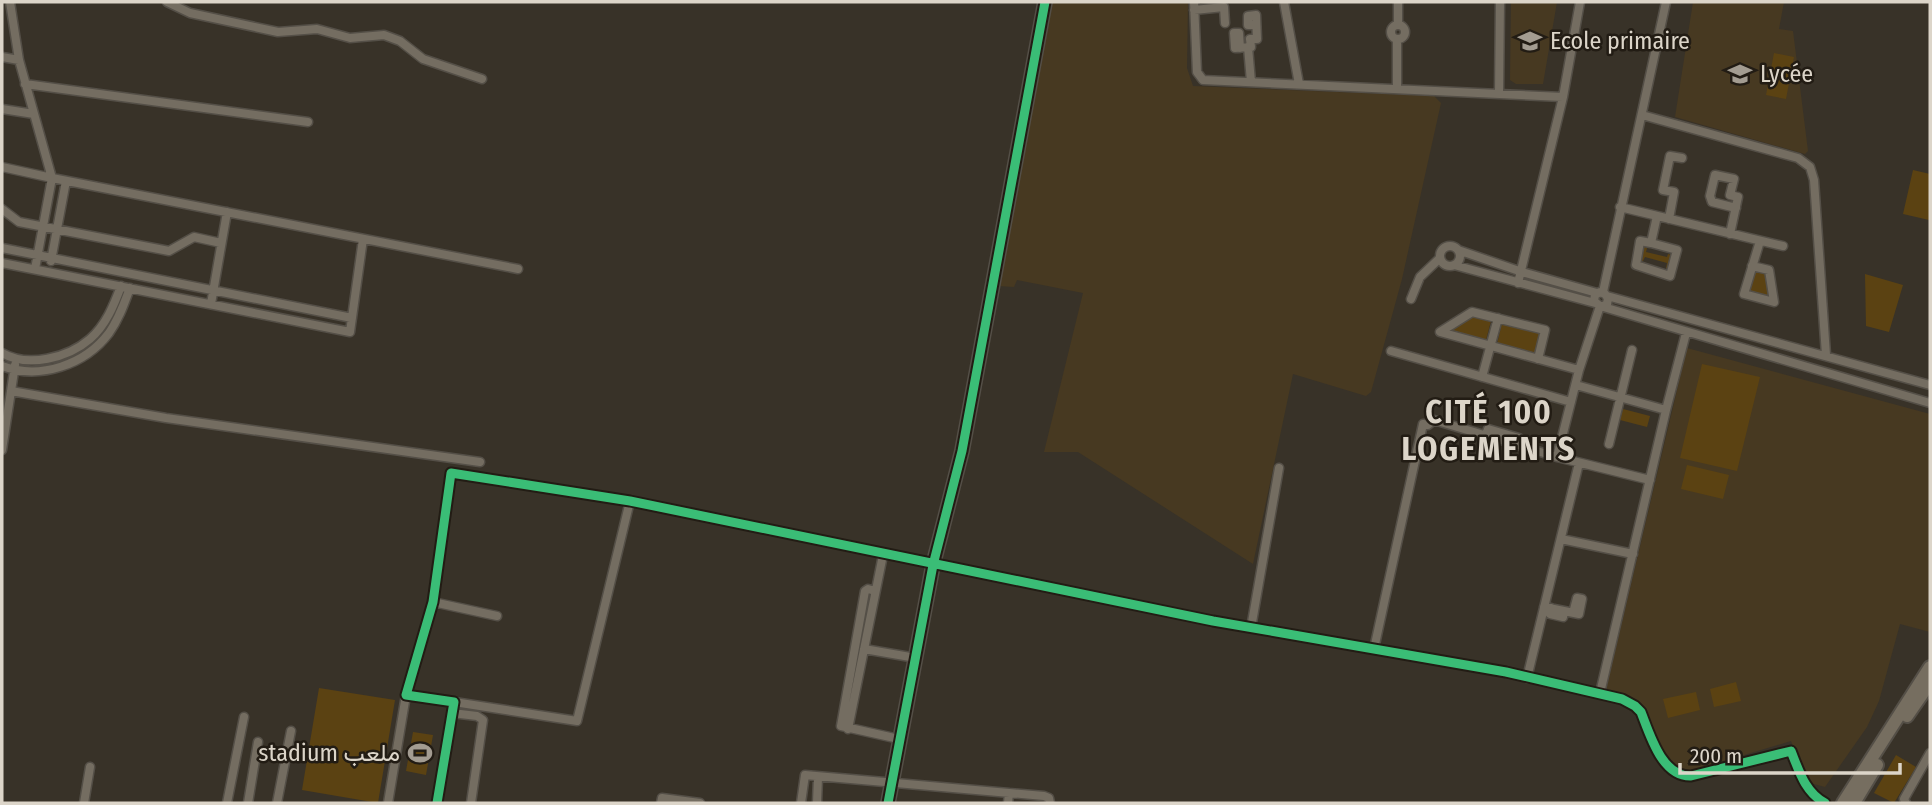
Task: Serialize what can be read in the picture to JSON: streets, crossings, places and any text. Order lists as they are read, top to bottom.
{
  "districts": ["CITÉ 100 LOGEMENTS"],
  "places": {
    "school or university": ["Ecole primaire", "Lycée"],
    "sports": ["stadium ملعب"]
  },
  "scale_bar": "200 m"
}
